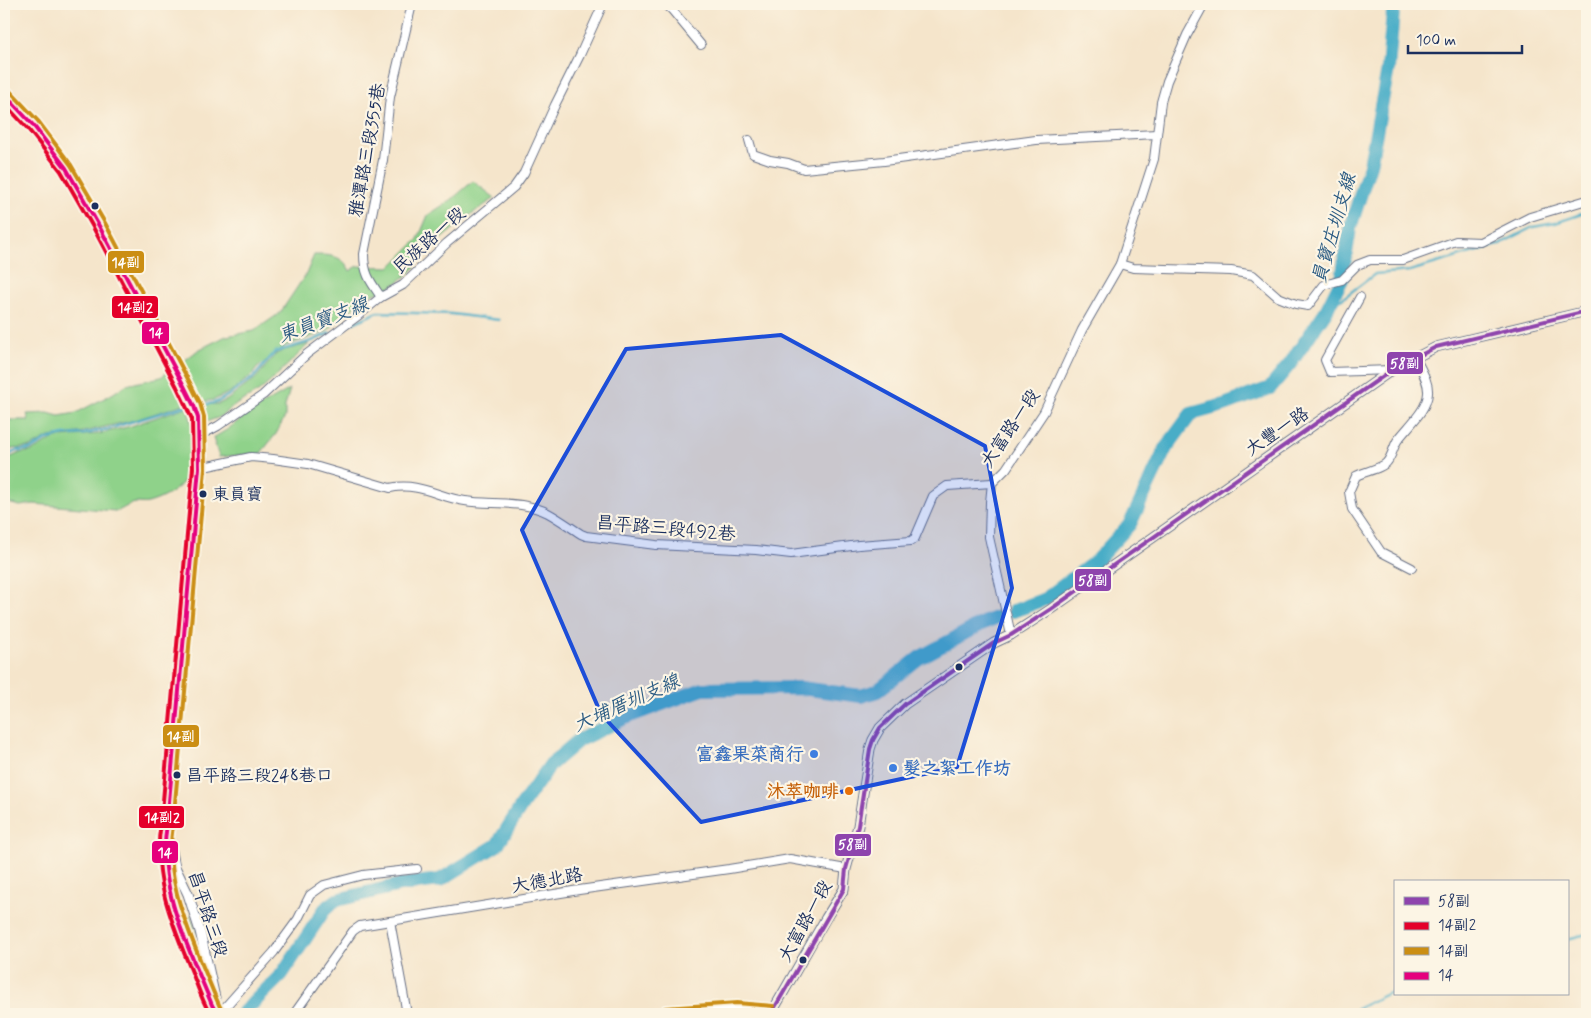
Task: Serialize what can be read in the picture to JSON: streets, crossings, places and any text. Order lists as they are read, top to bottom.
{
  "streets": {
    "street": [
      "雅潭路三段355巷",
      "民族路一段",
      "大富路一段",
      "大豐一路",
      "昌平路三段492巷",
      "大德北路",
      "昌平路三段"
    ]
  },
  "crossings": [
    ["雅潭路三段355巷", "民族路一段"],
    ["民族路一段", "昌平路三段"],
    ["大富路一段", "大豐一路"],
    ["大富路一段", "昌平路三段492巷"],
    ["大富路一段", "大德北路"],
    ["昌平路三段492巷", "昌平路三段"]
  ],
  "water": ["員寶庄圳支線", "東員寶支線", "大埔厝圳支線"],
  "places": [
    "東員寶",
    "富鑫果菜商行",
    "髮之絮工作坊",
    "昌平路三段248巷口",
    "沐萃咖啡"
  ],
  "lines": [
    "transit line 14副",
    "transit line 14",
    "transit line 14副2",
    "transit line 58副"
  ],
  "legend": [
    "58副",
    "14副2",
    "14副",
    "14"
  ],
  "scale_bar": "100 m"
}
